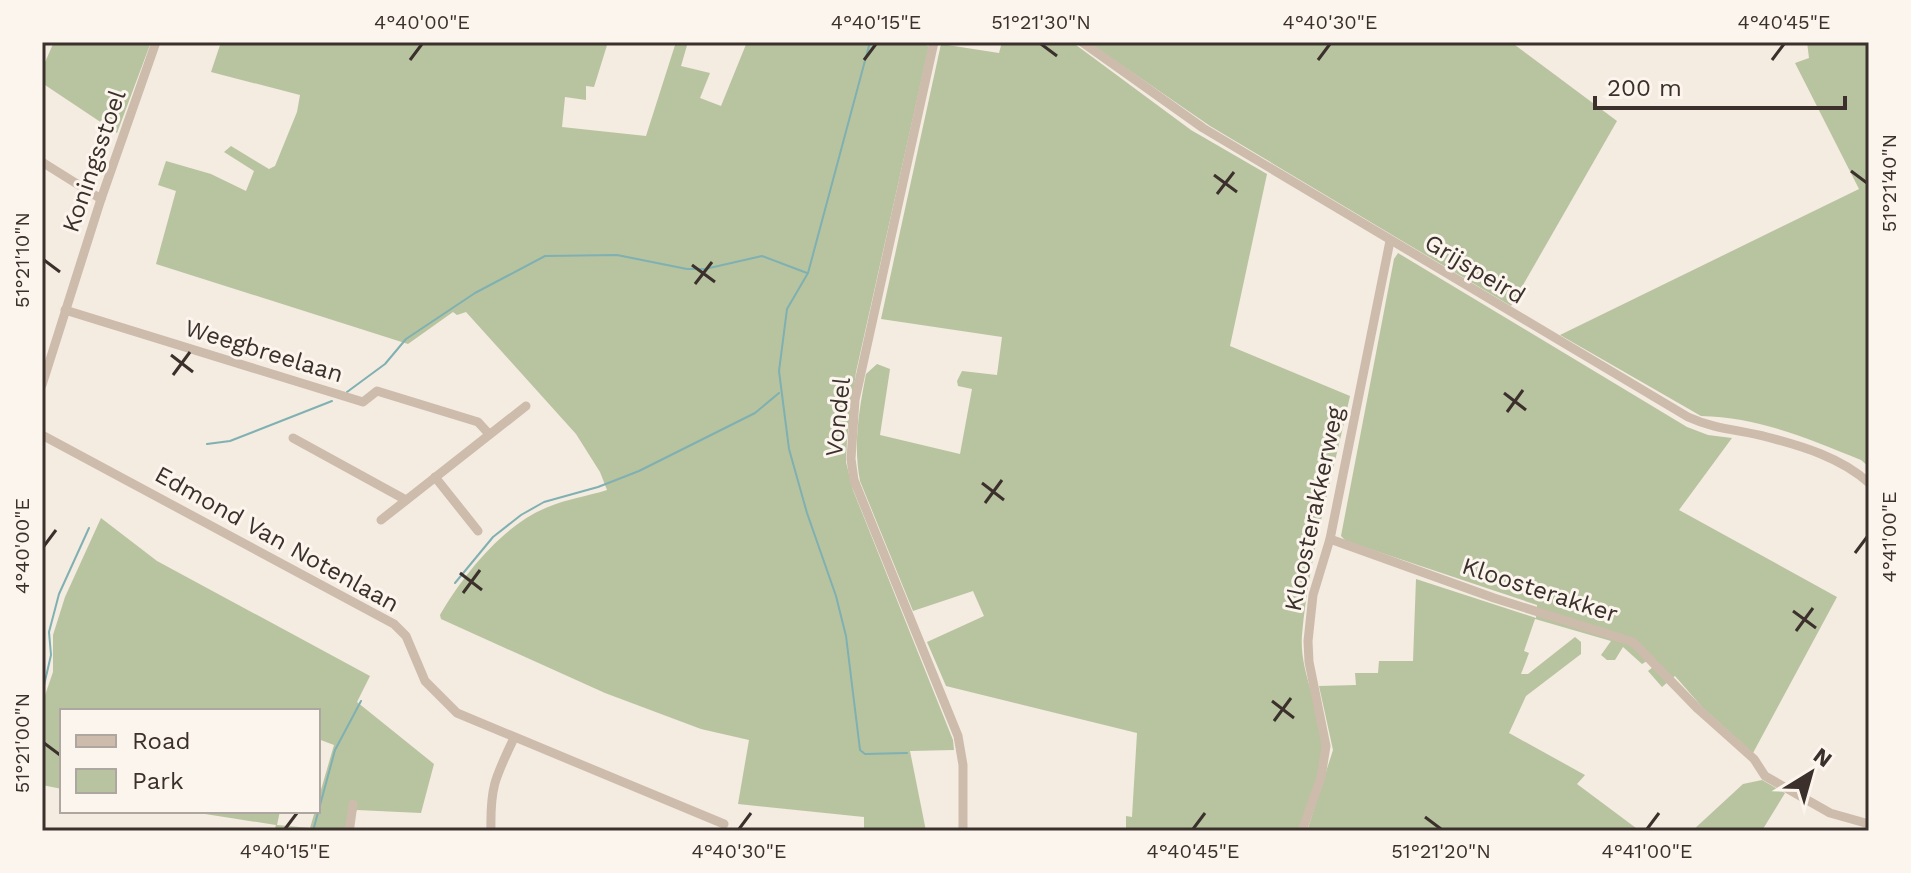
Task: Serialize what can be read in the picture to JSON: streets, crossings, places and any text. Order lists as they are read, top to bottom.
{
  "streets": {
    "street": [
      "Koningsstoel",
      "Grijspeird",
      "Weegbreelaan",
      "Vondel",
      "Kloosterakkerweg",
      "Edmond Van Notenlaan",
      "Kloosterakker"
    ]
  },
  "crossings": [
    ["Koningsstoel", "Weegbreelaan"],
    ["Grijspeird", "Kloosterakkerweg"],
    ["Kloosterakkerweg", "Kloosterakker"]
  ],
  "legend": ["Road", "Park"],
  "scale_bar": "200 m",
  "north": "top right",
  "coordinates": [
    "4°40'00\"E",
    "4°40'15\"E",
    "51°21'30\"N",
    "4°40'30\"E",
    "4°40'45\"E",
    "51°21'40\"N",
    "51°21'10\"N",
    "4°41'00\"E",
    "51°21'00\"N",
    "51°21'20\"N"
  ]
}
